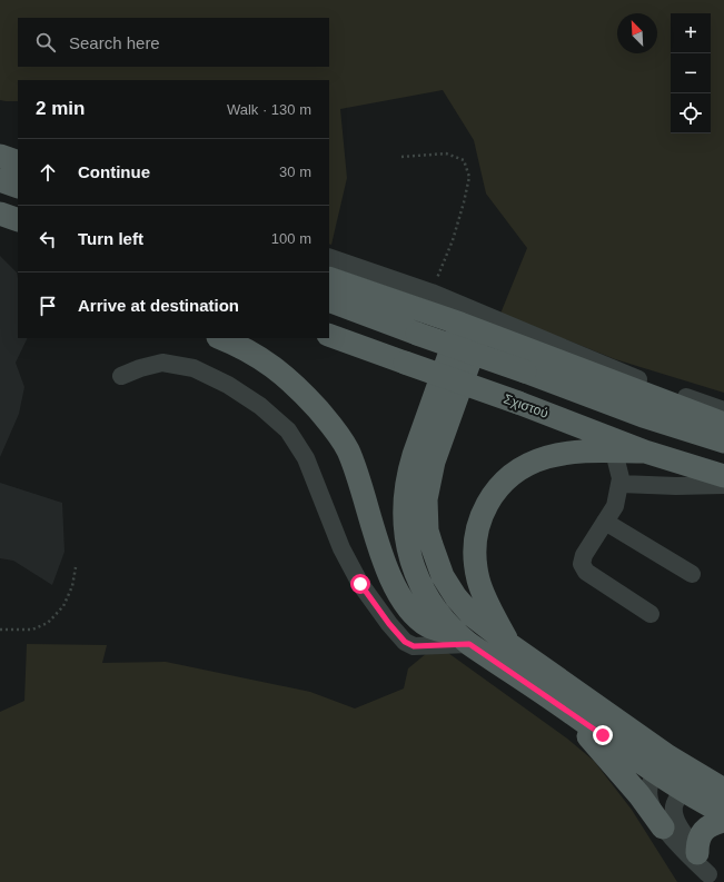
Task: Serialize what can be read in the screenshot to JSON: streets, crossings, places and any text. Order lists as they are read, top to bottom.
{
  "streets": {
    "main road": ["Σχιστού"]
  },
  "north": "top left",
  "page": {
    "map_buttons": ["+", "−"],
    "search": "Search here",
    "heading": ["2 min", "Walk · 130 m"],
    "list": [
      ["Continue", "30 m"],
      ["Turn left", "100 m"],
      "Arrive at destination"
    ]
  }
}
